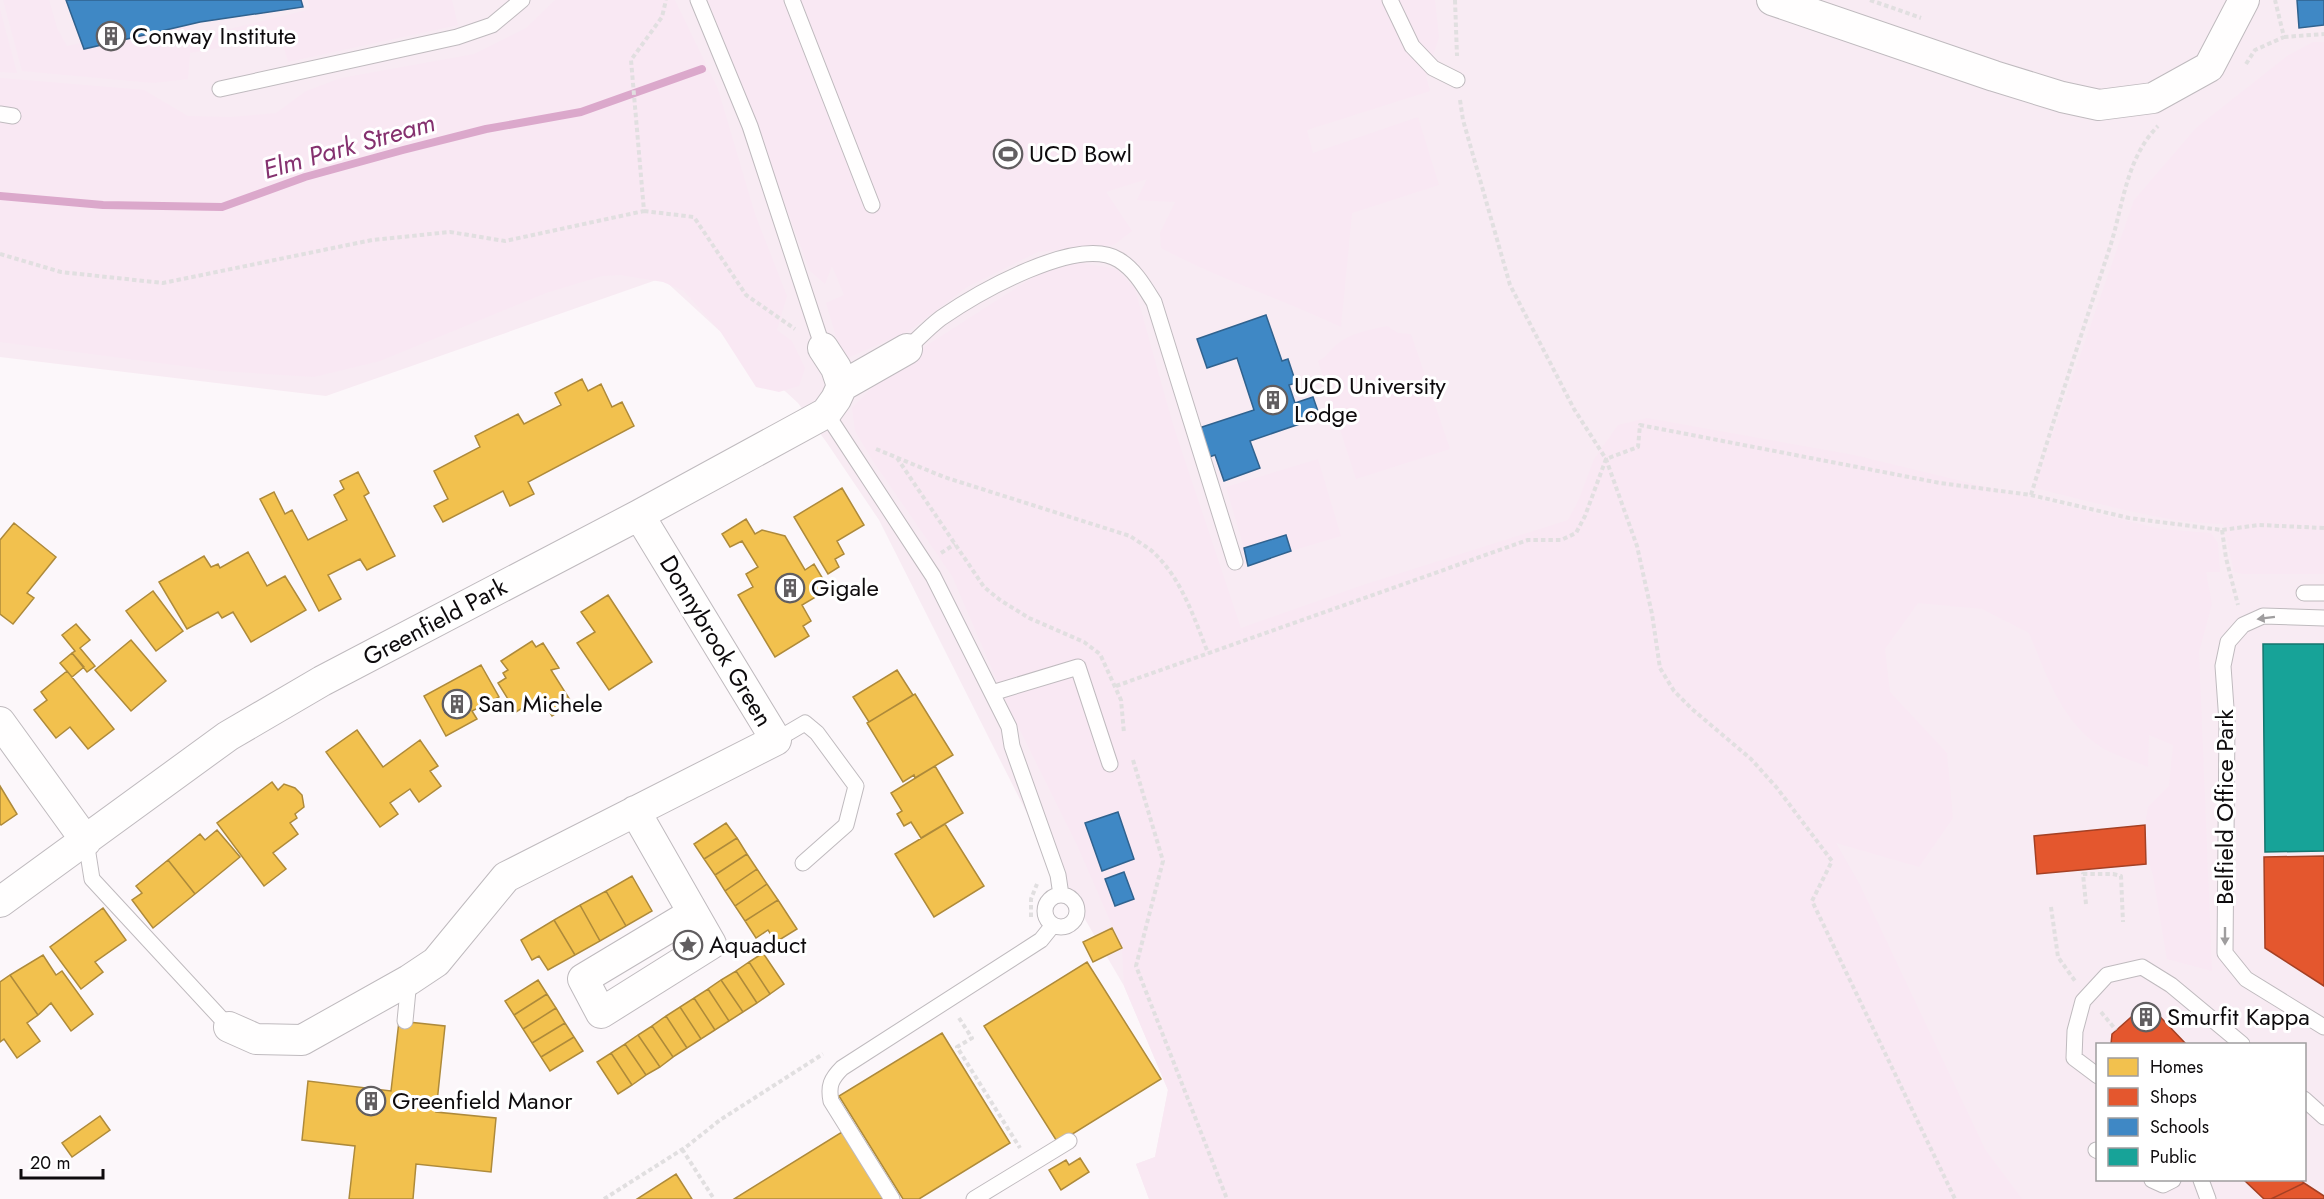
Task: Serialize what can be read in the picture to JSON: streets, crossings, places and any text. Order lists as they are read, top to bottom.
{
  "streets": {
    "street": ["Greenfield Park", "Donnybrook Green"],
    "lane": ["Belfield Office Park"]
  },
  "crossings": [
    ["Greenfield Park", "Donnybrook Green"]
  ],
  "water": ["Elm Park Stream"],
  "places": {
    "building": [
      "Conway Institute",
      "UCD University Lodge",
      "Gigale",
      "San Michele",
      "Smurfit Kappa",
      "Greenfield Manor"
    ],
    "sports": ["UCD Bowl"],
    "place": ["Aquaduct"]
  },
  "legend": [
    "Homes",
    "Shops",
    "Schools",
    "Public"
  ],
  "scale_bar": "20 m"
}
